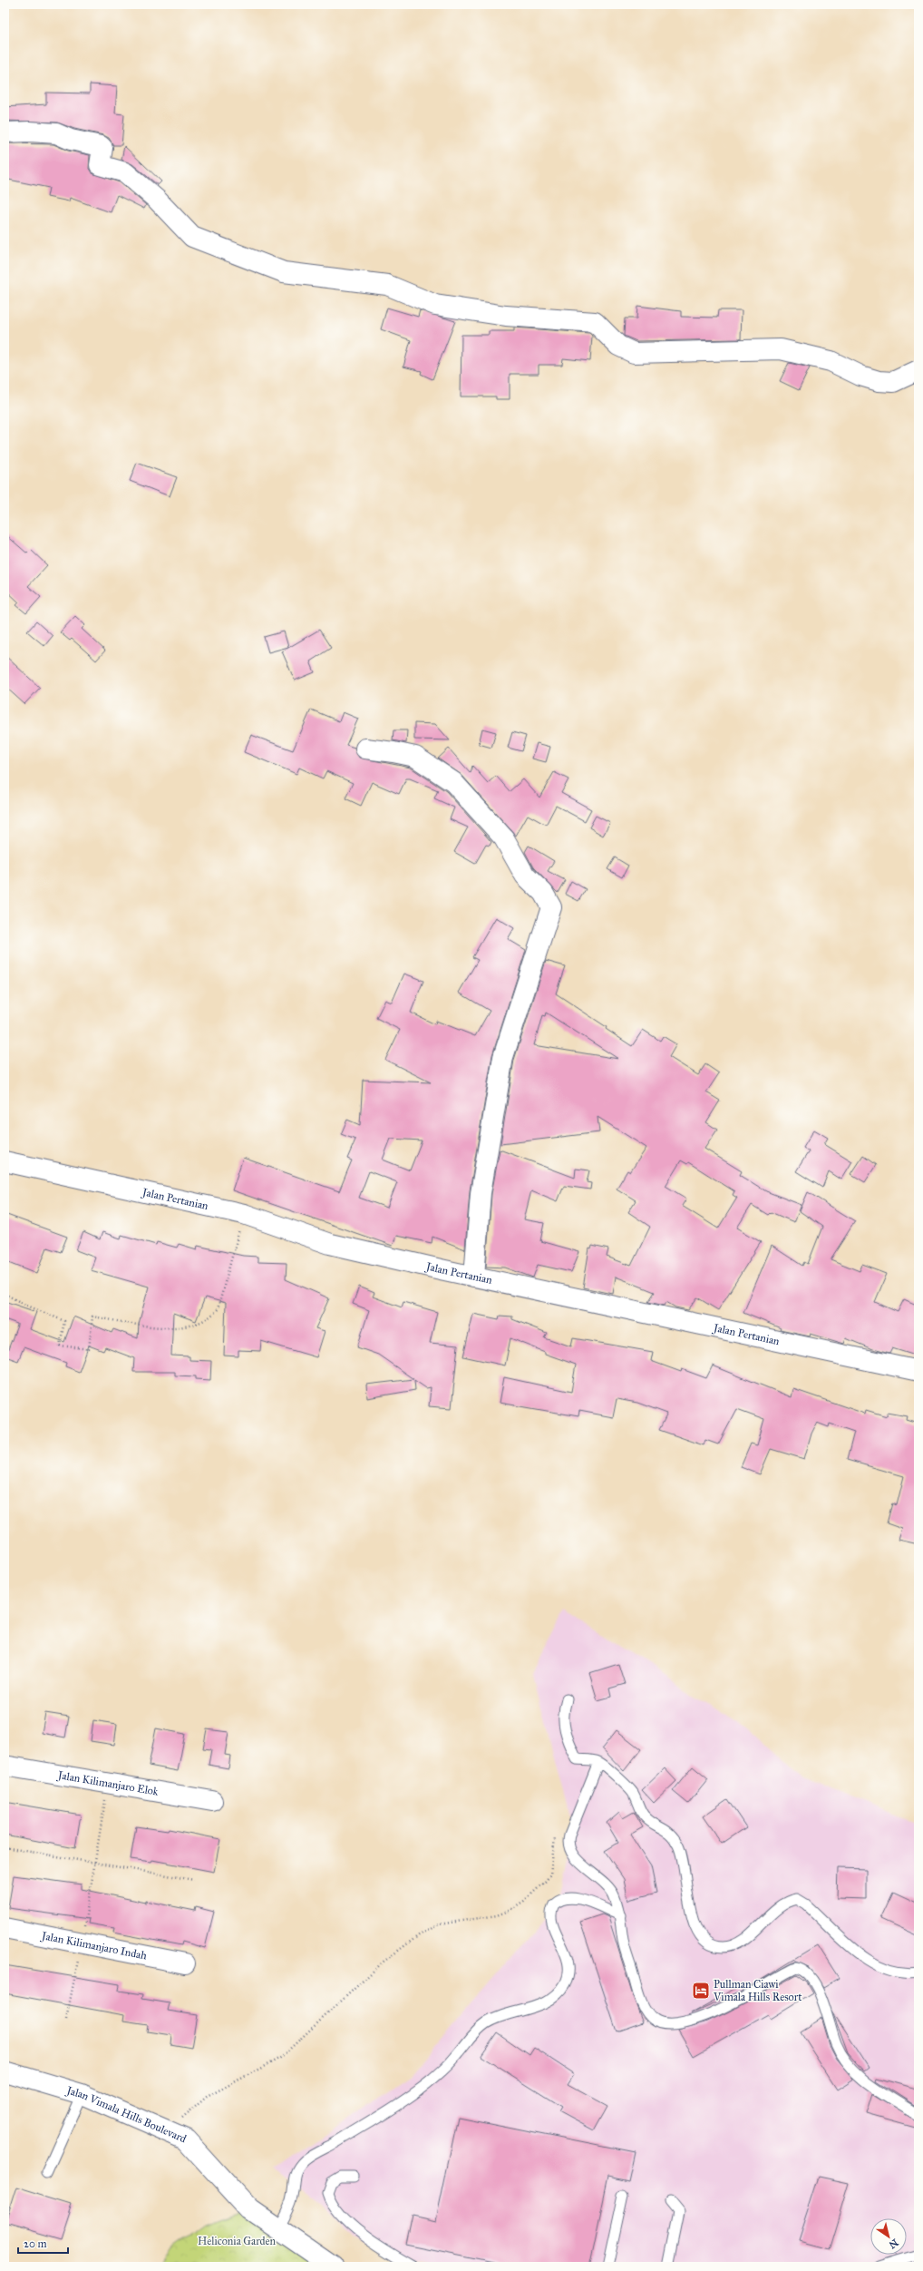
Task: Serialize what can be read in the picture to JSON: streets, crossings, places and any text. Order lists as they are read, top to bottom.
{
  "streets": {
    "street": [
      "Jalan Pertanian",
      "Jalan Kilimanjaro Elok",
      "Jalan Kilimanjaro Indah",
      "Jalan Vimala Hills Boulevard"
    ]
  },
  "parks": ["Heliconia Garden"],
  "places": {
    "hotel": ["Pullman Ciawi Vimala Hills Resort"]
  },
  "scale_bar": "20 m",
  "north": "bottom right"
}
